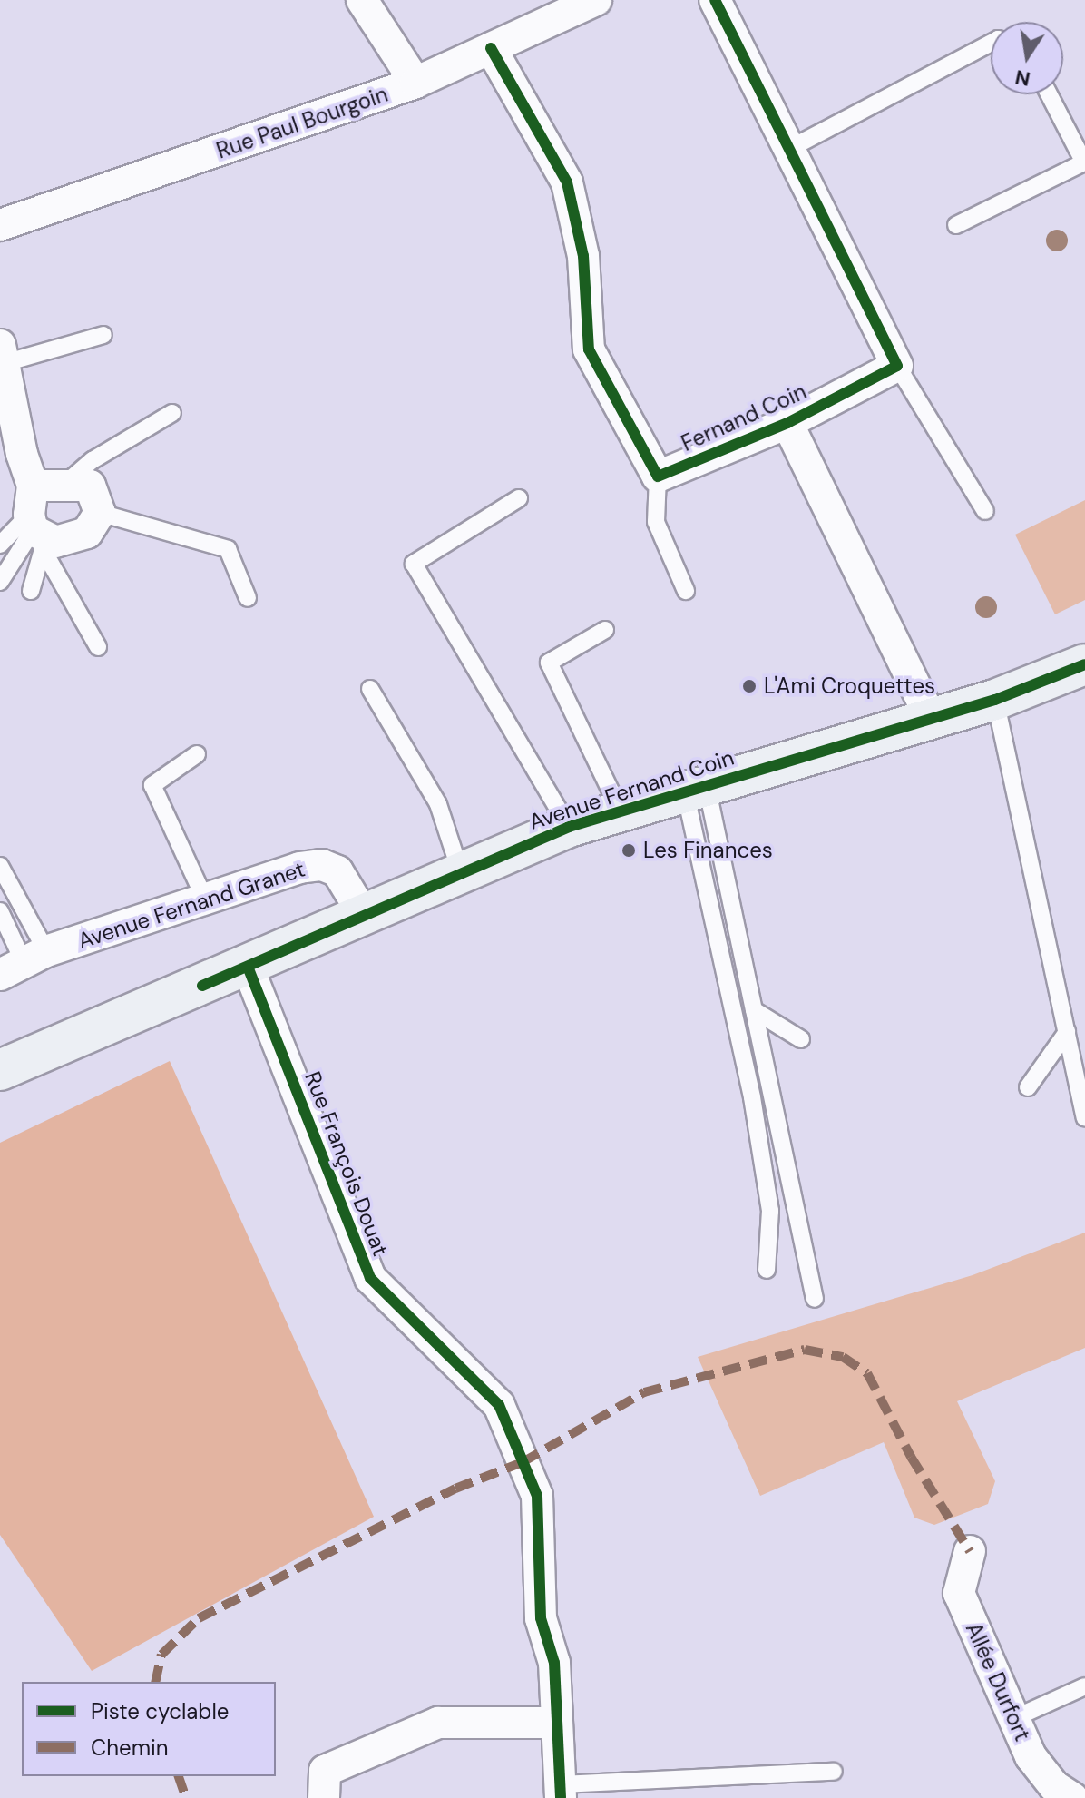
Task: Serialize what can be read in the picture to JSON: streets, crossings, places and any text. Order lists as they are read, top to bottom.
{
  "streets": {
    "main road": ["Avenue Fernand Coin"],
    "street": [
      "Rue Paul Bourgoin",
      "Fernand Coin",
      "Avenue Fernand Granet",
      "Rue François Douat",
      "Allée Durfort"
    ]
  },
  "crossings": [
    ["Avenue Fernand Coin", "Avenue Fernand Granet"],
    ["Avenue Fernand Coin", "Rue François Douat"]
  ],
  "places": ["L'Ami Croquettes", "Les Finances"],
  "legend": ["Piste cyclable", "Chemin"],
  "north": "bottom"
}
